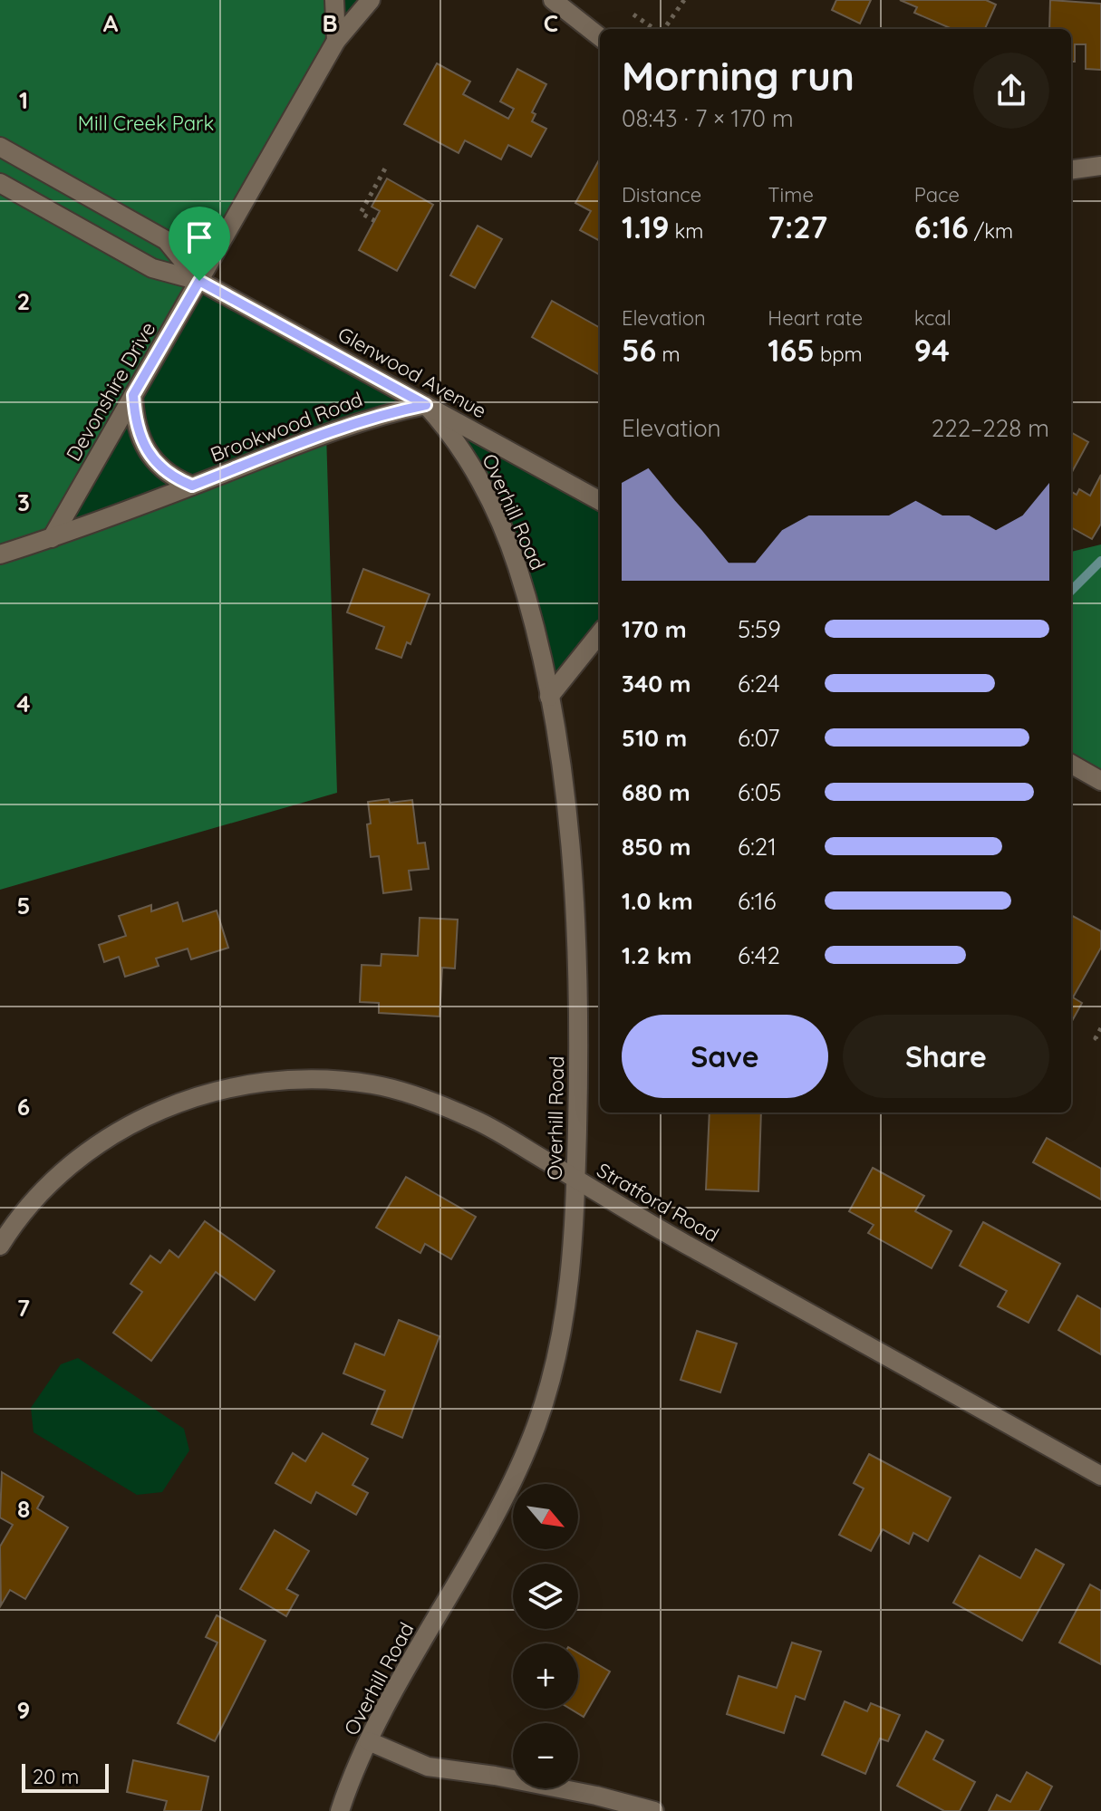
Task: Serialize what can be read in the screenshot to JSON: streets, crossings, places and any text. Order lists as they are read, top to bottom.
{
  "streets": {
    "street": [
      "Glenwood Avenue",
      "Devonshire Drive",
      "Brookwood Road",
      "Overhill Road",
      "Stratford Road"
    ]
  },
  "crossings": [
    ["Glenwood Avenue", "Devonshire Drive"],
    ["Glenwood Avenue", "Brookwood Road"],
    ["Glenwood Avenue", "Overhill Road"],
    ["Devonshire Drive", "Brookwood Road"],
    ["Brookwood Road", "Overhill Road"],
    ["Overhill Road", "Stratford Road"]
  ],
  "parks": ["Mill Creek Park"],
  "scale_bar": "20 m",
  "north": "bottom right",
  "page": {
    "heading": ["Morning run", "08:43 · 7 × 170 m"],
    "stats": [
      ["Distance", "1.19 km"],
      ["Time", "7:27"],
      ["Pace", "6:16 /km"],
      ["Elevation", "56 m"],
      ["Heart rate", "165 bpm"],
      ["kcal", "94"]
    ],
    "chart": ["Elevation", "222–228 m"],
    "list": [
      {
        "name": "170 m",
        "note": "5:59"
      },
      {
        "name": "340 m",
        "note": "6:24"
      },
      {
        "name": "510 m",
        "note": "6:07"
      },
      {
        "name": "680 m",
        "note": "6:05"
      },
      {
        "name": "850 m",
        "note": "6:21"
      },
      {
        "name": "1.0 km",
        "note": "6:16"
      },
      {
        "name": "1.2 km",
        "note": "6:42"
      }
    ],
    "buttons": ["Save", "Share"],
    "map_buttons": ["+", "−"],
    "scale": "20 m"
  },
  "grid": {
    "columns": ["A", "B", "C"],
    "rows": [
      "1",
      "2",
      "3",
      "4",
      "5",
      "6",
      "7",
      "8",
      "9"
    ]
  }
}
